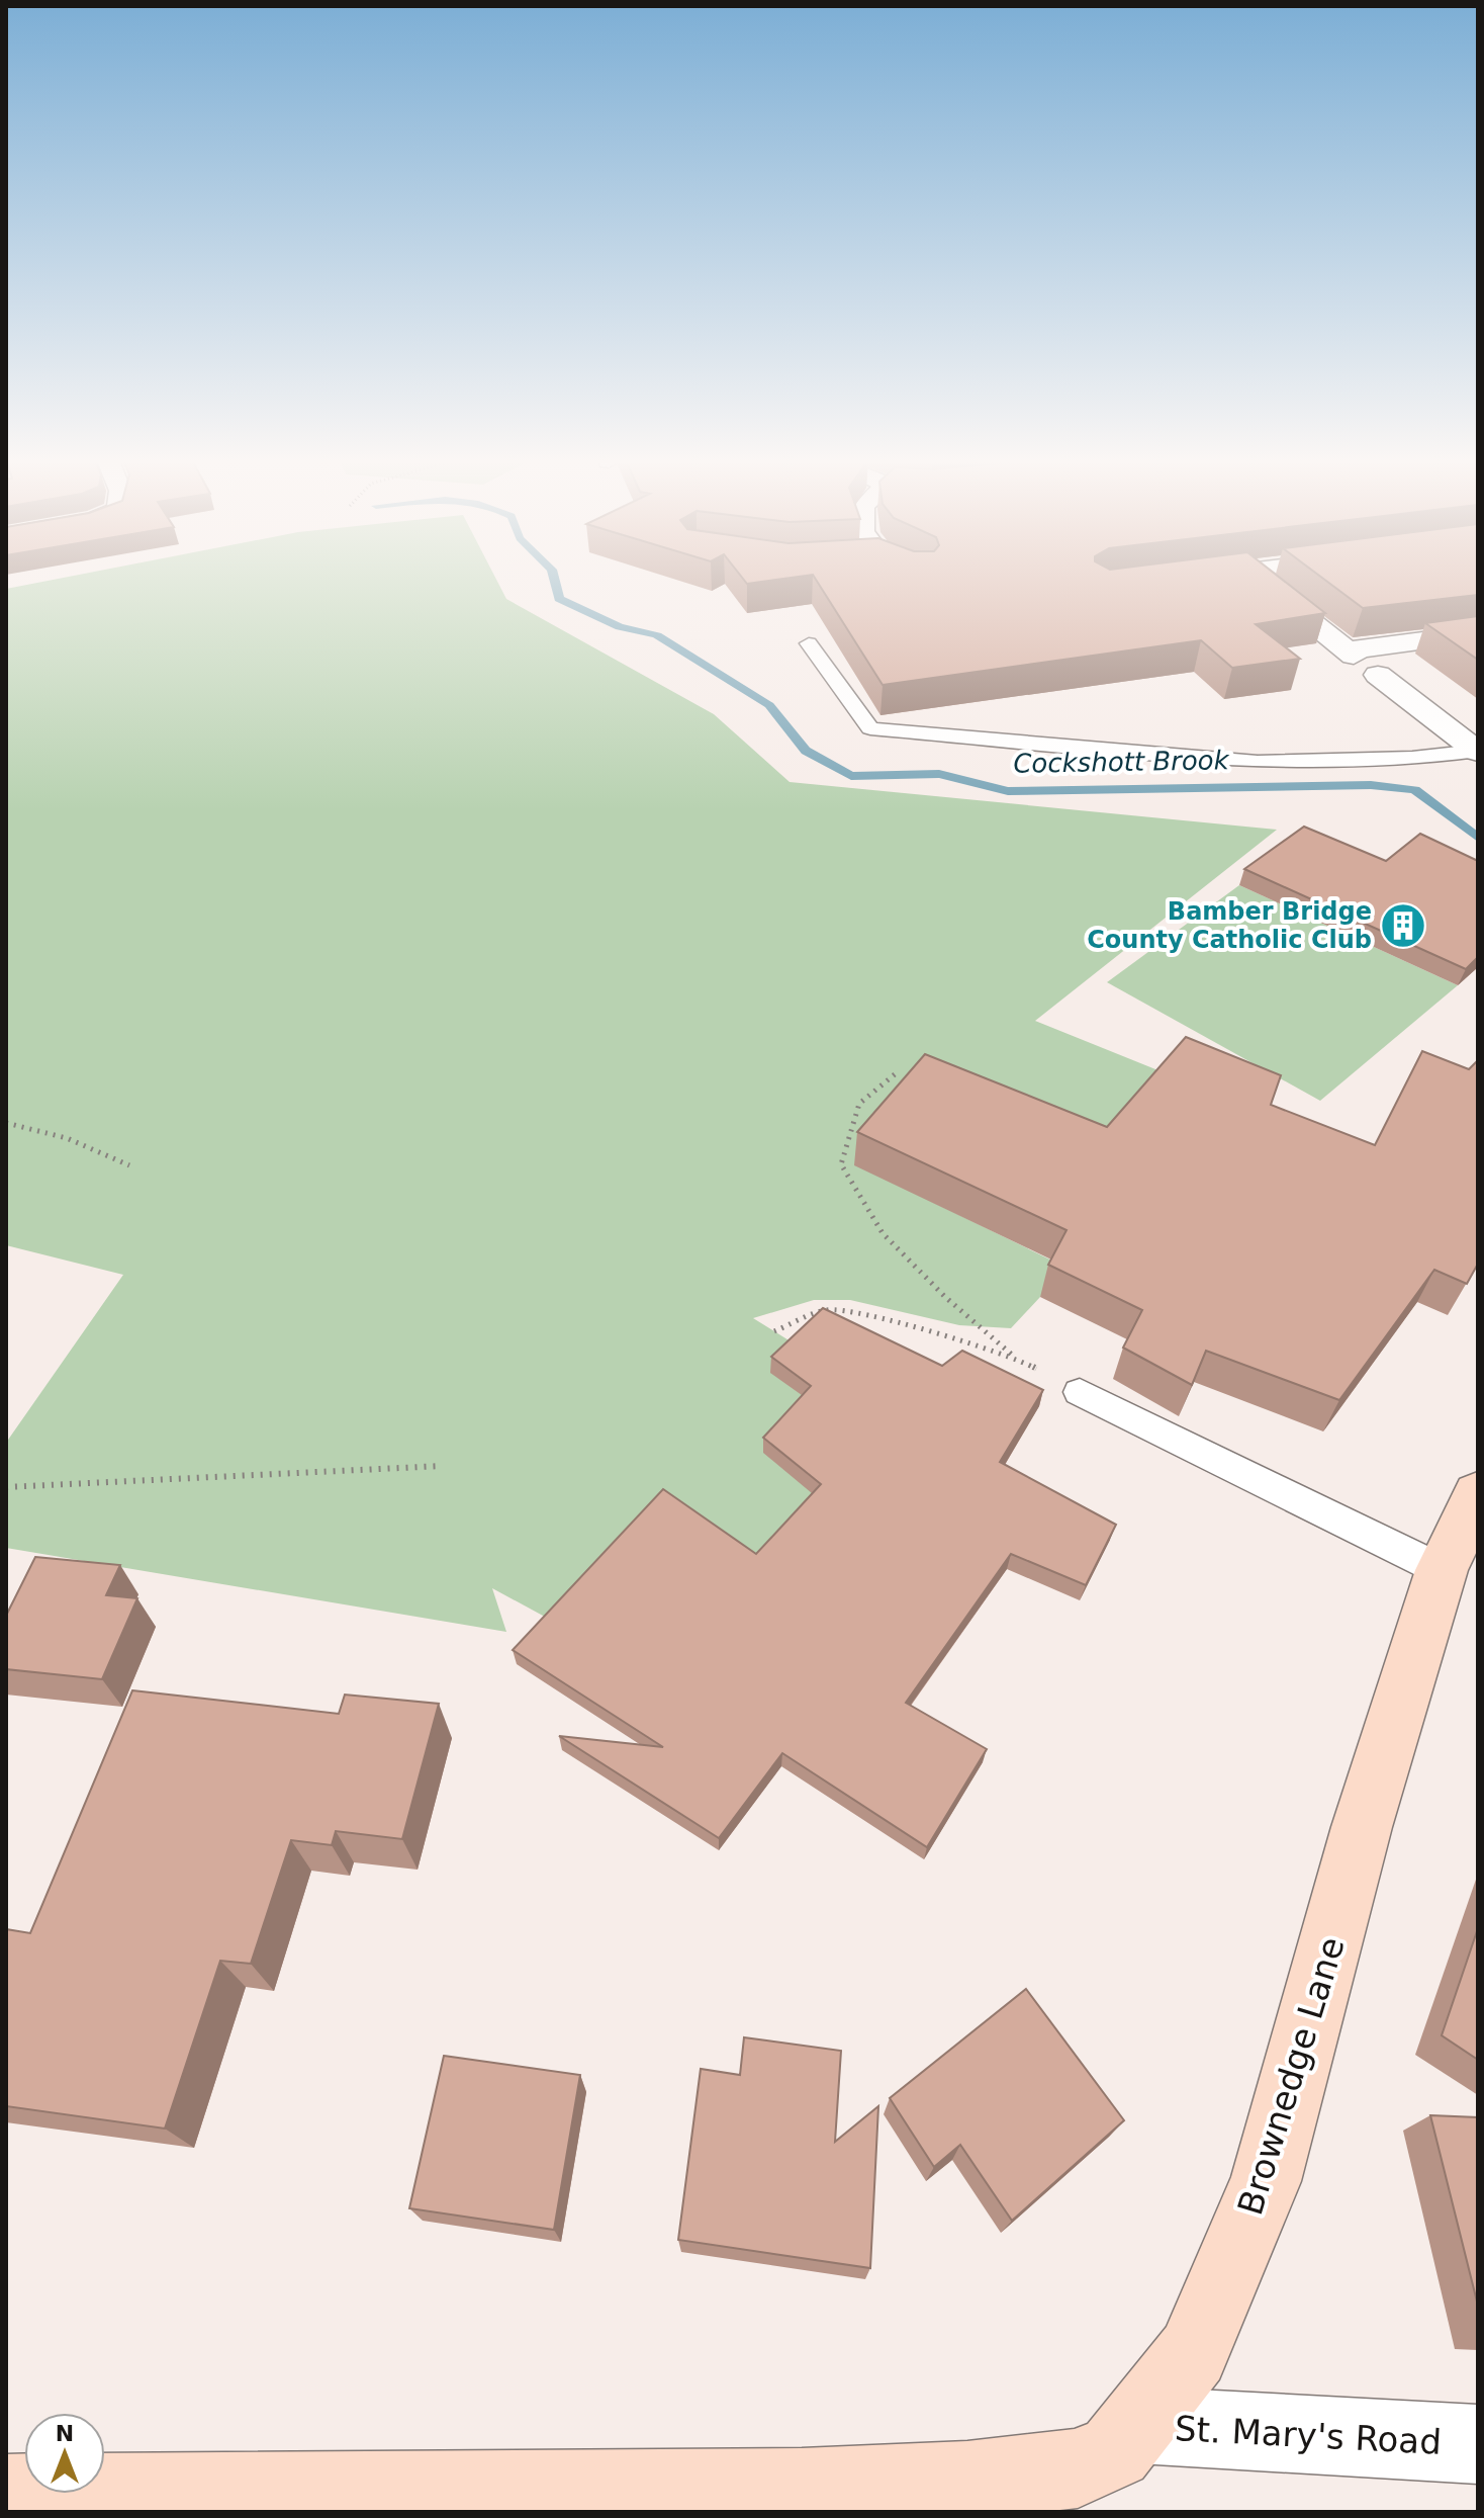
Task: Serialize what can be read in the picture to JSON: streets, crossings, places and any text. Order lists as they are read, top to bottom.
{
  "streets": {
    "main road": ["Brownedge Lane"],
    "street": ["St. Mary's Road"]
  },
  "crossings": [
    ["Brownedge Lane", "St. Mary's Road"]
  ],
  "water": ["Cockshott Brook"],
  "places": {
    "building": ["Bamber Bridge County Catholic Club"]
  },
  "north": "top"
}
